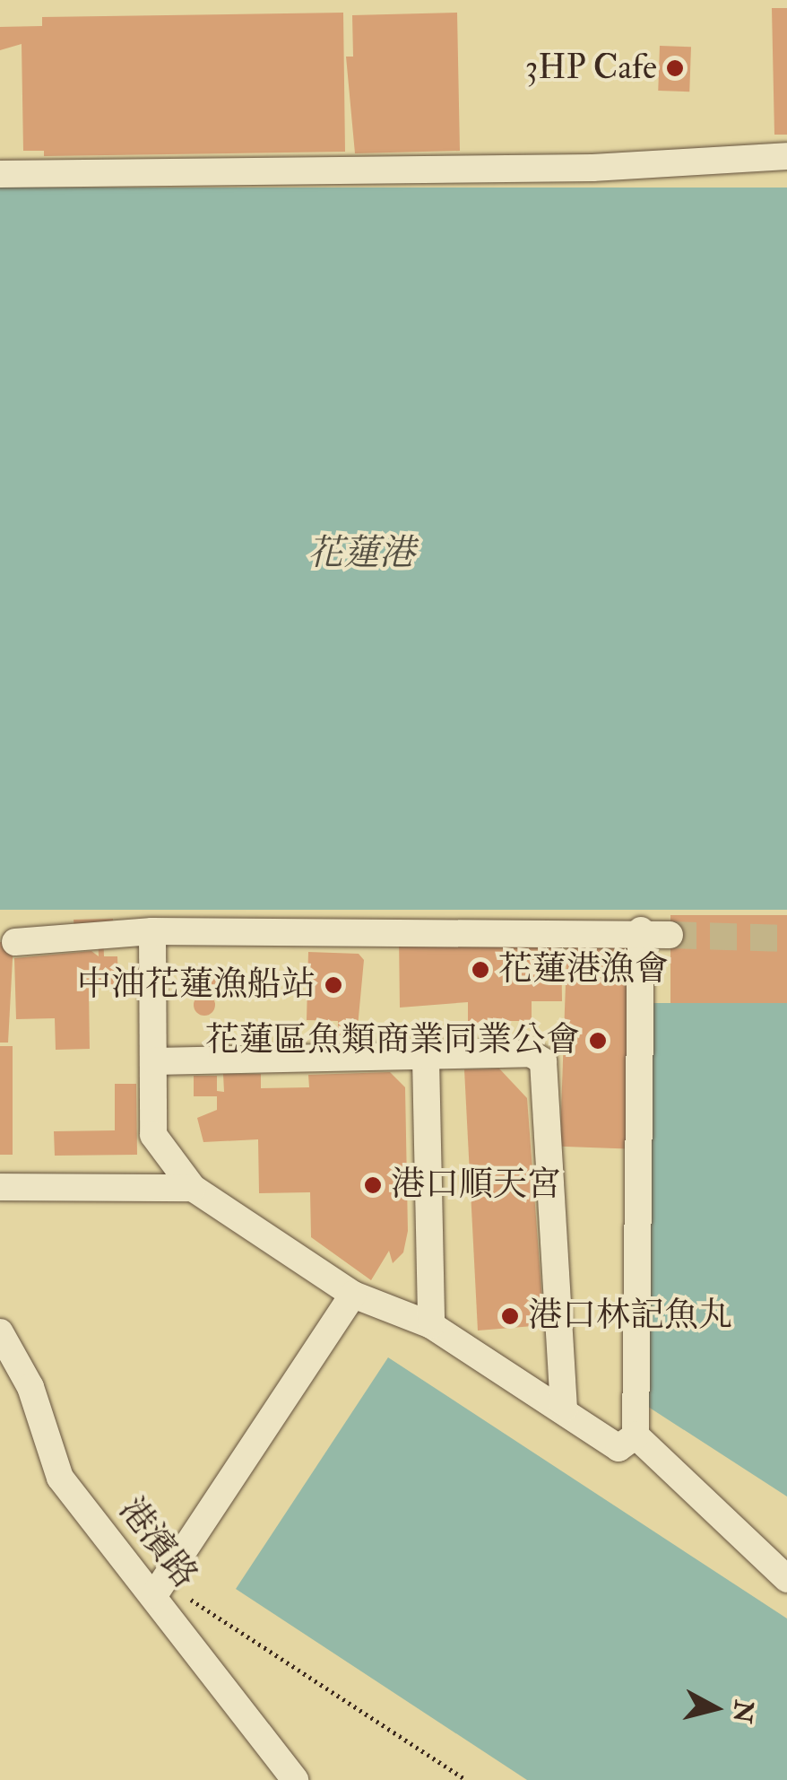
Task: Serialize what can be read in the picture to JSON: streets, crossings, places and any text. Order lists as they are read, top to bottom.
{
  "streets": {
    "street": ["港濱路"]
  },
  "water": ["花蓮港"],
  "places": [
    "3HP Cafe",
    "花蓮港漁會",
    "中油花蓮漁船站",
    "花蓮區魚類商業同業公會",
    "港口順天宮",
    "港口林記魚丸"
  ],
  "north": "right"
}
